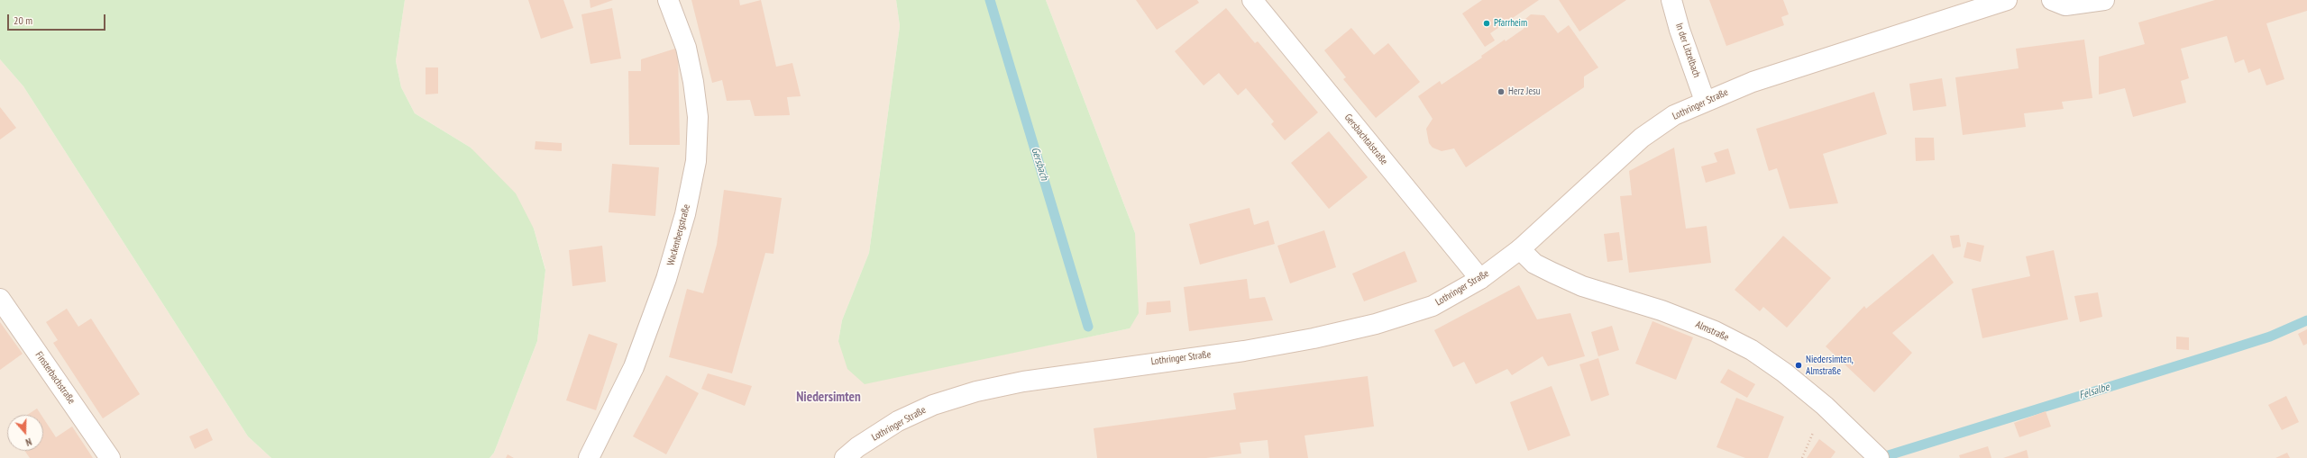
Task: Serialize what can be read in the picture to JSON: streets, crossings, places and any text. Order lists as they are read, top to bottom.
{
  "streets": {
    "street": [
      "In der Litzelbach",
      "Lothringer Straße",
      "Gersbachtalstraße",
      "Wackenbergstraße",
      "Almstraße",
      "Finsterbachstraße"
    ]
  },
  "crossings": [
    ["In der Litzelbach", "Lothringer Straße"],
    ["Lothringer Straße", "Gersbachtalstraße"],
    ["Lothringer Straße", "Almstraße"]
  ],
  "districts": ["Niedersimten"],
  "water": ["Gersbach", "Felsalbe"],
  "places": ["Pfarrheim", "Herz Jesu", "Niedersimten, Almstraße"],
  "scale_bar": "20 m",
  "north": "bottom"
}
